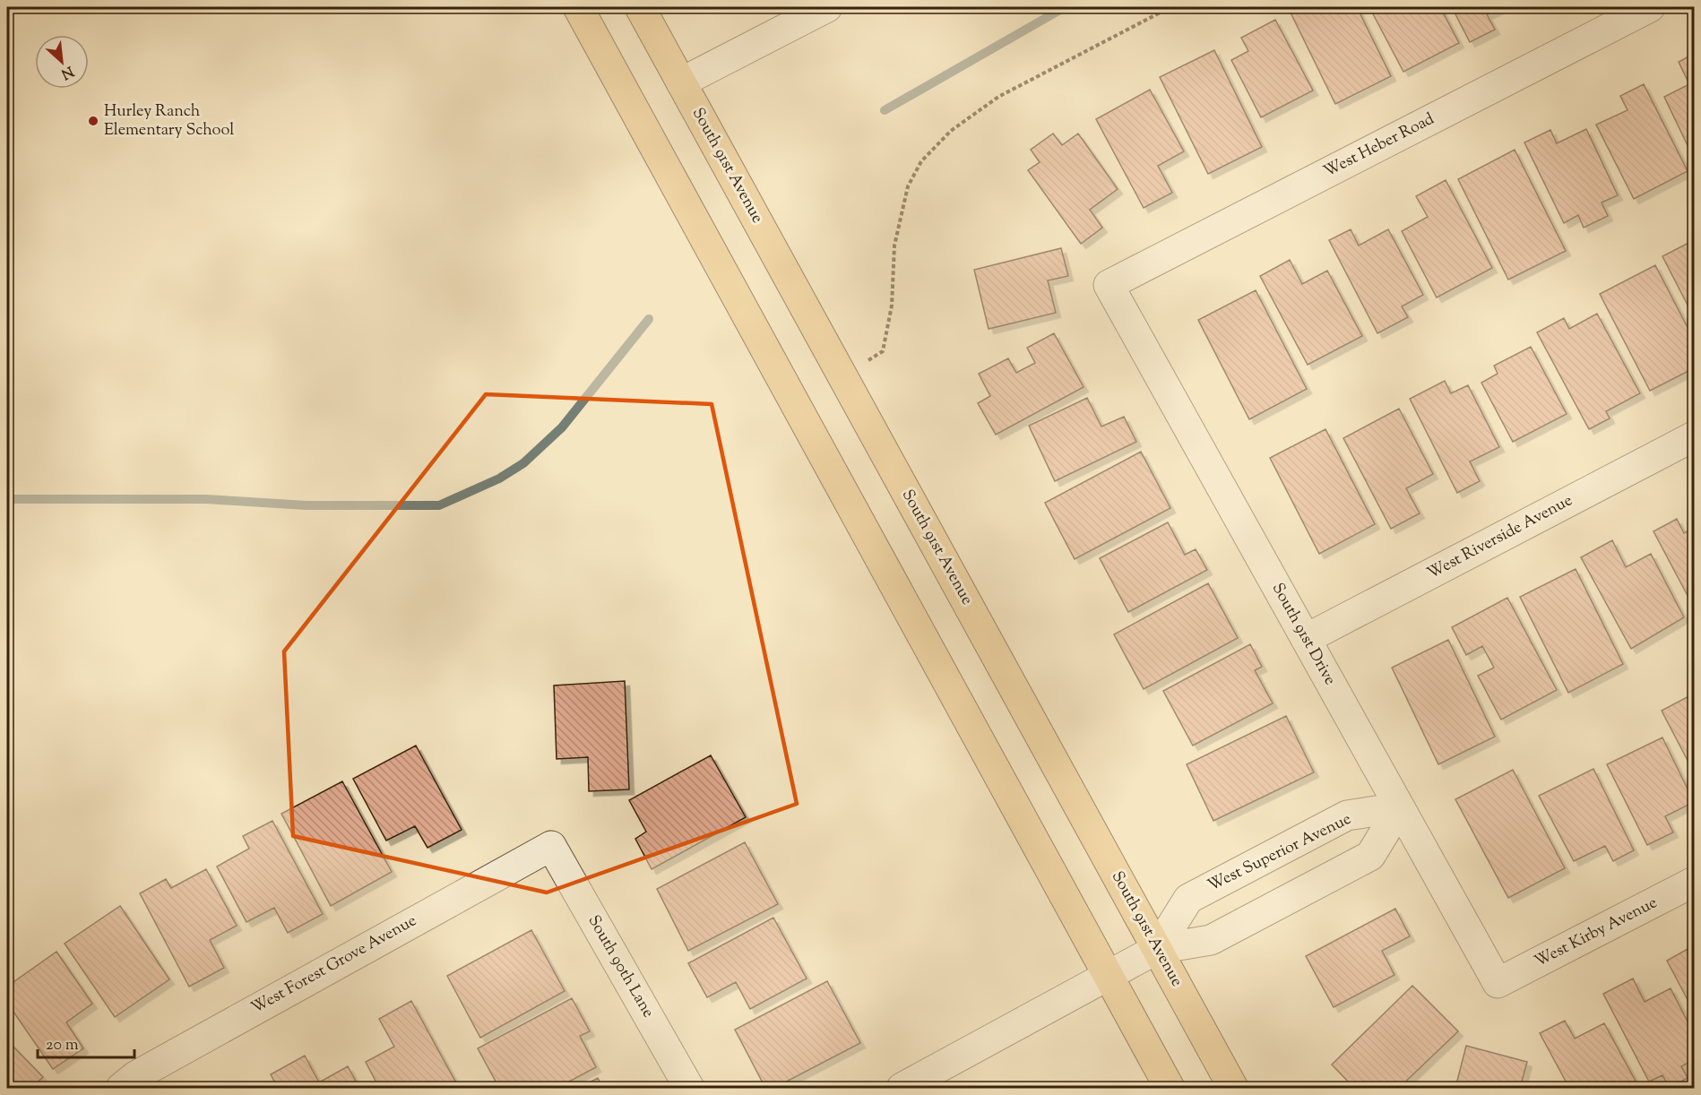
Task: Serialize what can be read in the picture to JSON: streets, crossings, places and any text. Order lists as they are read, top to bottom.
{
  "streets": {
    "main road": ["South 91st Avenue"],
    "street": [
      "West Heber Road",
      "West Riverside Avenue",
      "South 91st Drive",
      "West Superior Avenue",
      "West Kirby Avenue",
      "West Forest Grove Avenue",
      "South 90th Lane"
    ]
  },
  "crossings": [
    ["West Heber Road", "South 91st Drive"],
    ["South 91st Avenue", "West Superior Avenue"],
    ["West Riverside Avenue", "South 91st Drive"],
    ["South 91st Drive", "West Superior Avenue"],
    ["South 91st Drive", "West Kirby Avenue"],
    ["West Forest Grove Avenue", "South 90th Lane"]
  ],
  "places": ["Hurley Ranch Elementary School"],
  "scale_bar": "20 m",
  "north": "bottom right"
}
